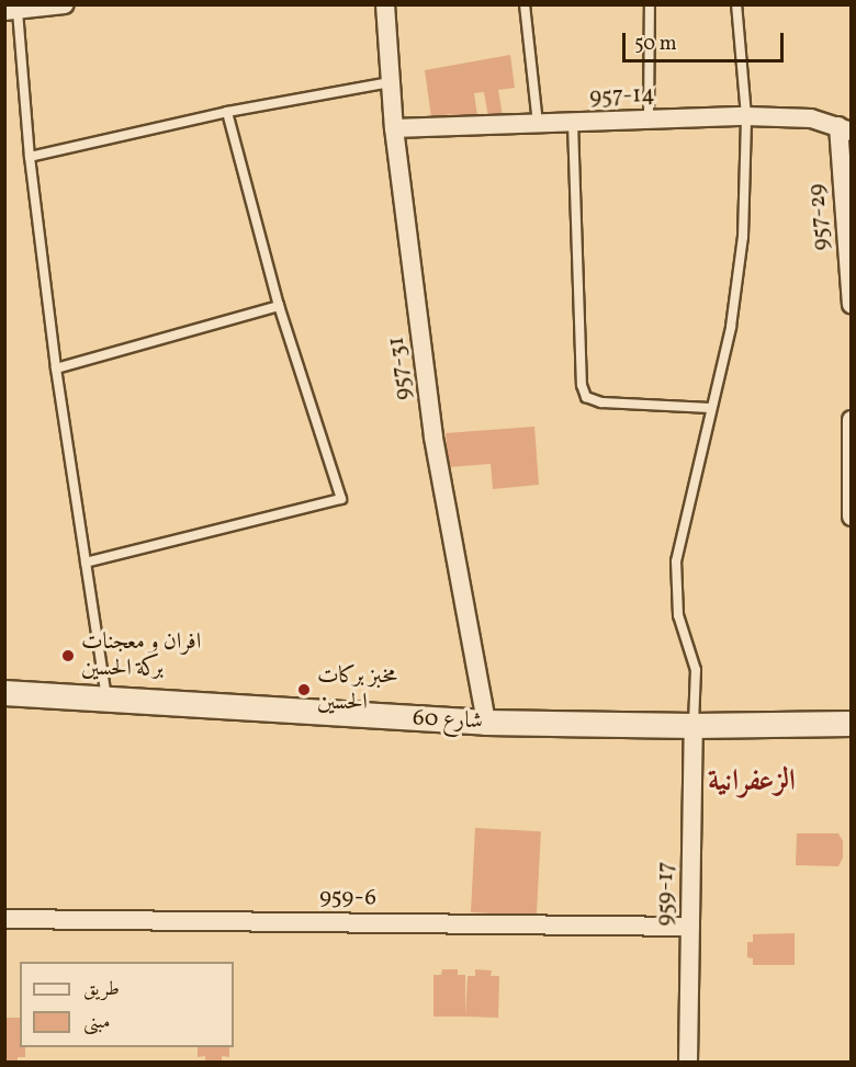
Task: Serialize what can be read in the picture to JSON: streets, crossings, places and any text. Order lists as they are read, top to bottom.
{
  "streets": {
    "street": [
      "957-14",
      "957-29",
      "957-31",
      "شارع 60",
      "959-17",
      "959-6"
    ]
  },
  "crossings": [
    ["957-14", "957-29"],
    ["957-14", "957-31"],
    ["957-31", "شارع 60"],
    ["شارع 60", "959-17"],
    ["959-17", "959-6"]
  ],
  "districts": ["الزعفرانية"],
  "places": ["افران و معجنات بركة الحسين", "مخبز بركات الحسين"],
  "legend": ["طريق", "مبنى"],
  "scale_bar": "50 m"
}
